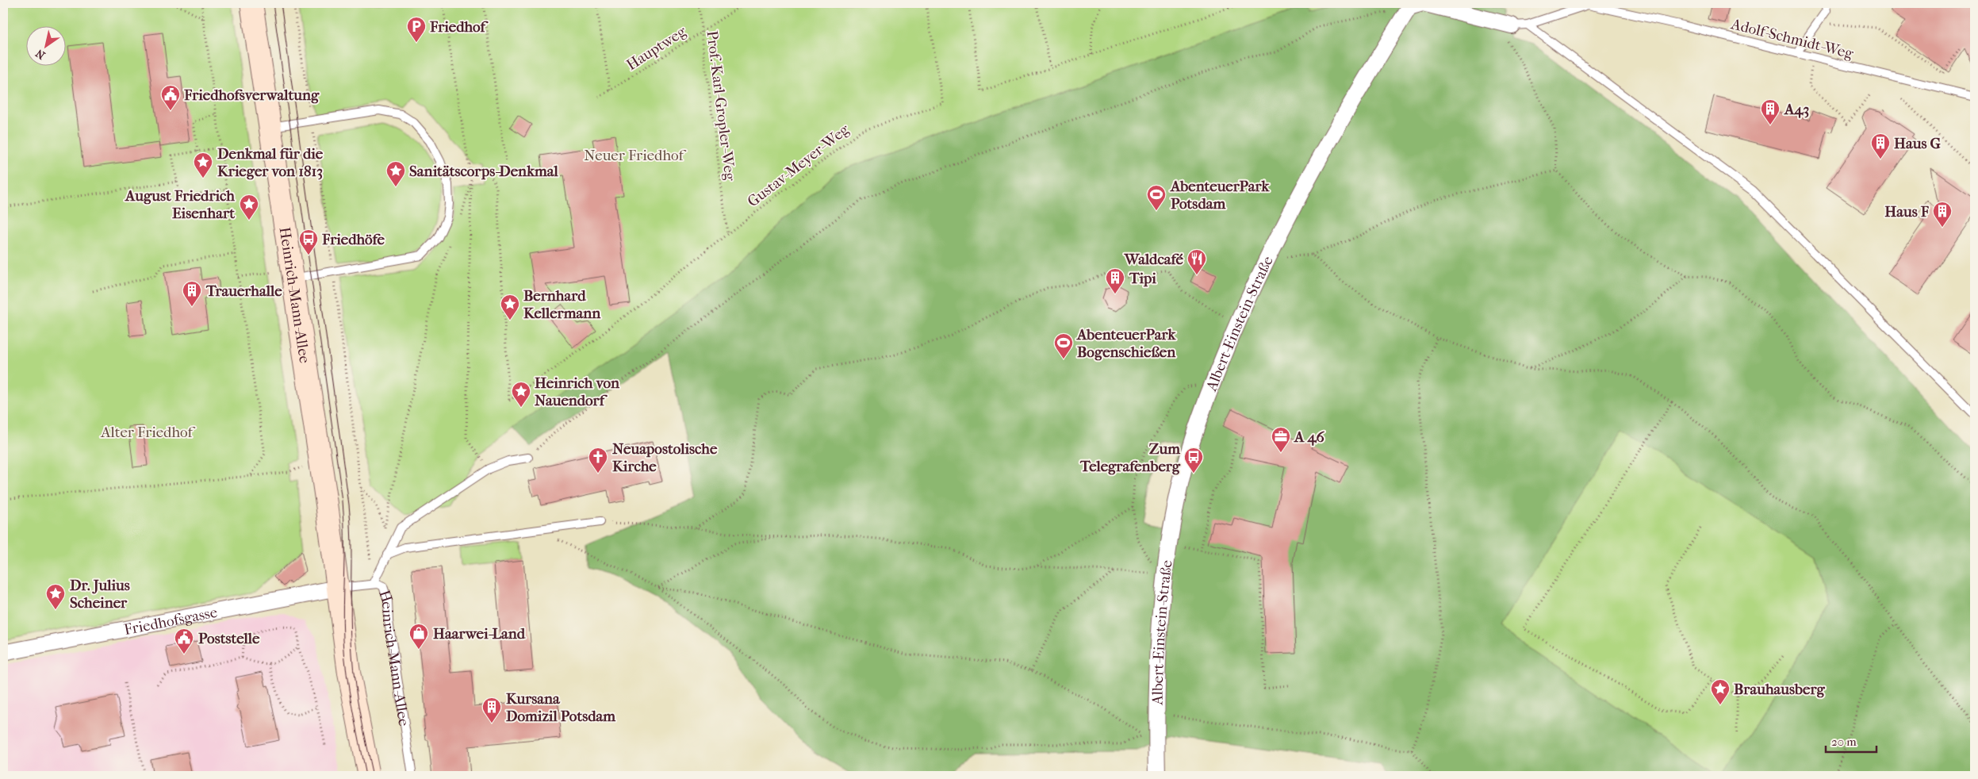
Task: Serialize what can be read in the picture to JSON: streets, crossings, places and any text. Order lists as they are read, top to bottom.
{
  "streets": {
    "main road": ["Heinrich-Mann-Allee"],
    "street": ["Albert-Einstein-Straße", "Friedhofsgasse"],
    "lane": ["Adolf-Schmidt-Weg"],
    "path": ["Hauptweg", "Prof.-Karl-Gropler-Weg", "Gustav-Meyer-Weg"]
  },
  "crossings": [
    ["Hauptweg", "Prof.-Karl-Gropler-Weg"],
    ["Prof.-Karl-Gropler-Weg", "Gustav-Meyer-Weg"],
    ["Heinrich-Mann-Allee", "Friedhofsgasse"]
  ],
  "parks": ["Neuer Friedhof", "Alter Friedhof"],
  "places": {
    "parking": ["Friedhof"],
    "public building": ["Friedhofsverwaltung", "Poststelle"],
    "building": [
      "A43",
      "Haus G",
      "Haus F",
      "Tipi",
      "Trauerhalle",
      "Kursana Domizil Potsdam"
    ],
    "place": [
      "Denkmal für die Krieger von 1813",
      "Sanitätscorps-Denkmal",
      "August Friedrich Eisenhart",
      "Bernhard Kellermann",
      "Heinrich von Nauendorf",
      "Dr. Julius Scheiner",
      "Brauhausberg"
    ],
    "sports": ["AbenteuerPark Potsdam", "AbenteuerPark Bogenschießen"],
    "bus stop": ["Friedhöfe", "Zum Telegrafenberg"],
    "restaurant": ["Waldcafé"],
    "office": ["A 46"],
    "church": ["Neuapostolische Kirche"],
    "shop": ["Haarwei-Land"]
  },
  "scale_bar": "20 m",
  "north": "bottom left"
}
